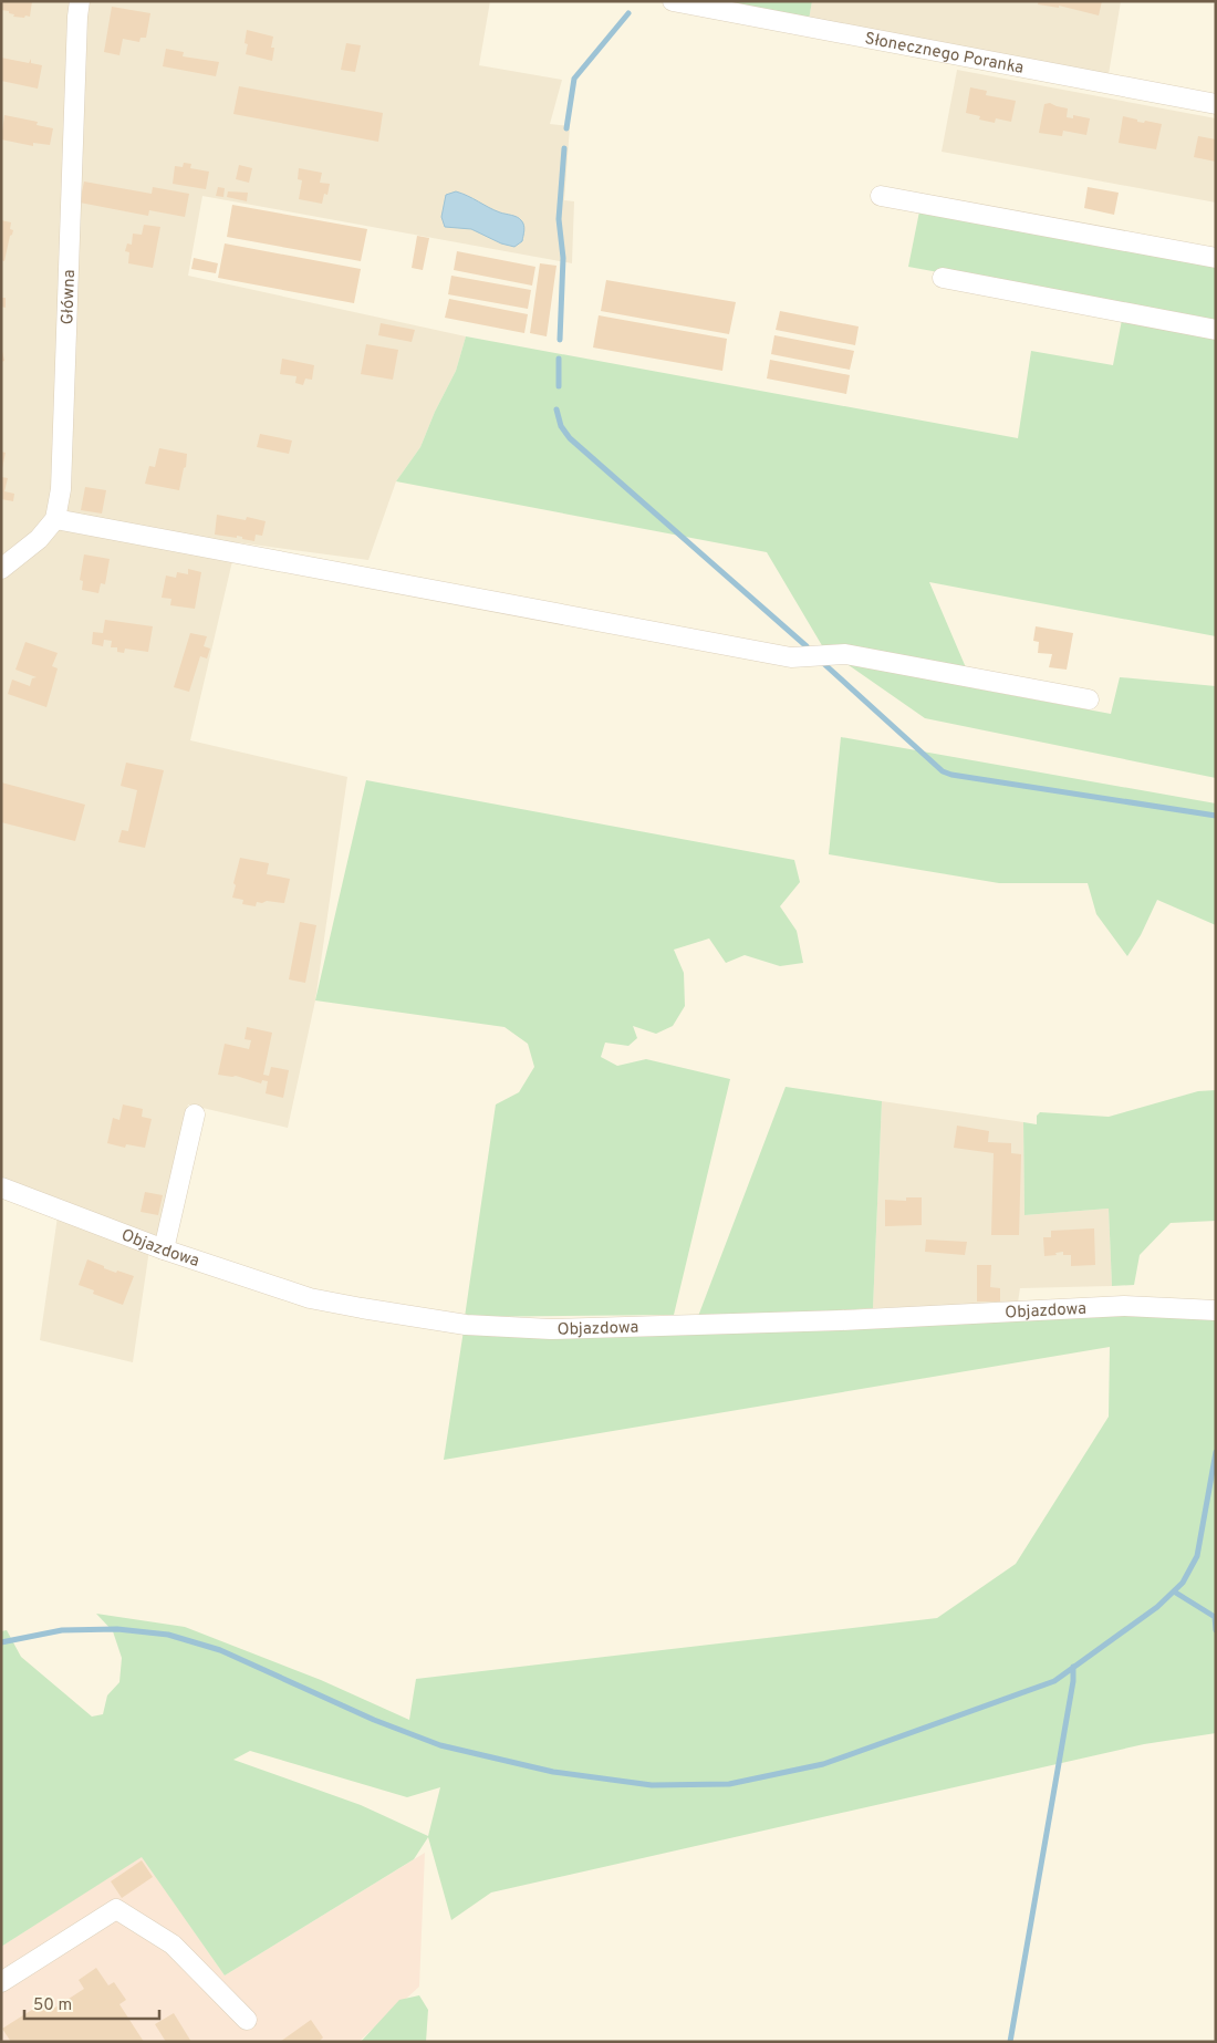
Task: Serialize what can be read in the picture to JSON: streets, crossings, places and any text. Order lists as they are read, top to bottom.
{
  "streets": {
    "street": ["Słonecznego Poranka", "Główna", "Objazdowa"]
  },
  "scale_bar": "50 m"
}
